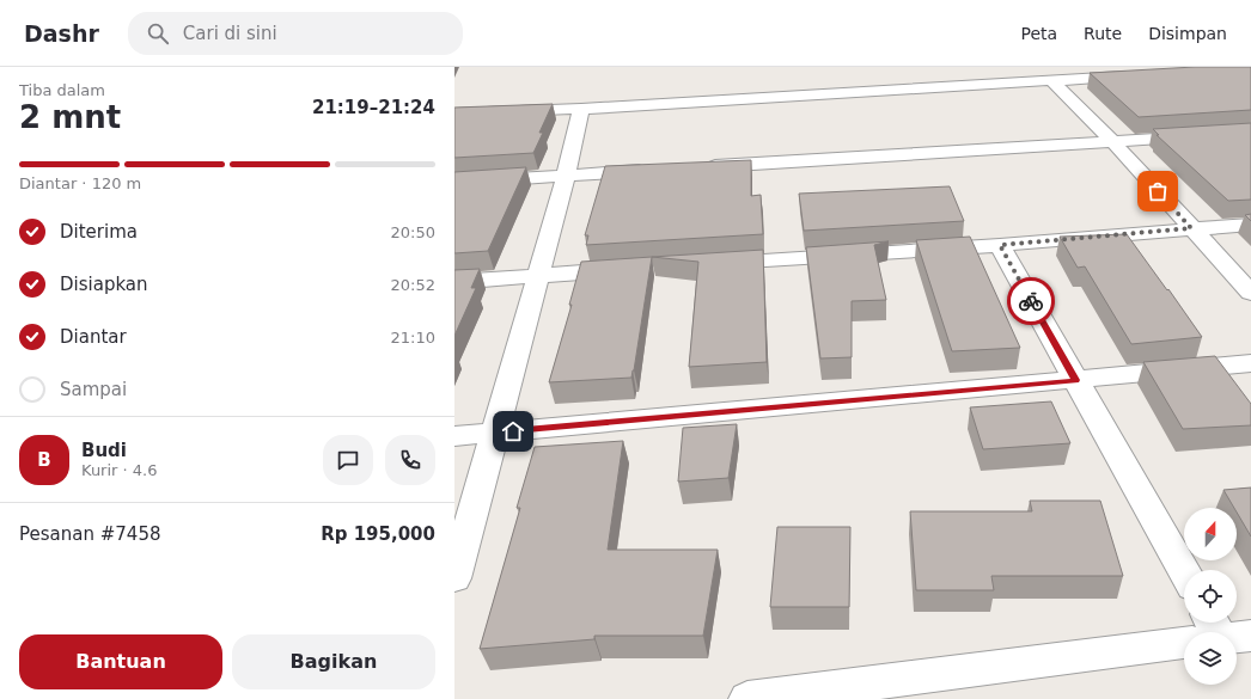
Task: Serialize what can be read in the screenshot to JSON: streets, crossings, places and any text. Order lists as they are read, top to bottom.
{
  "north": "top",
  "page": {
    "header": "Dashr",
    "search": "Cari di sini",
    "nav": ["Peta", "Rute", "Disimpan"],
    "heading": ["2 mnt", "Tiba dalam", "21:19–21:24"],
    "panel": [
      "Budi",
      "Kurir · 4.6",
      "Pesanan #7458",
      "Rp 195,000"
    ],
    "bar": "Diantar · 120 m",
    "list": [
      ["Diterima", "20:50"],
      ["Disiapkan", "20:52"],
      ["Diantar", "21:10"],
      "Sampai"
    ],
    "round": "B",
    "buttons": ["Bantuan", "Bagikan"]
  }
}
